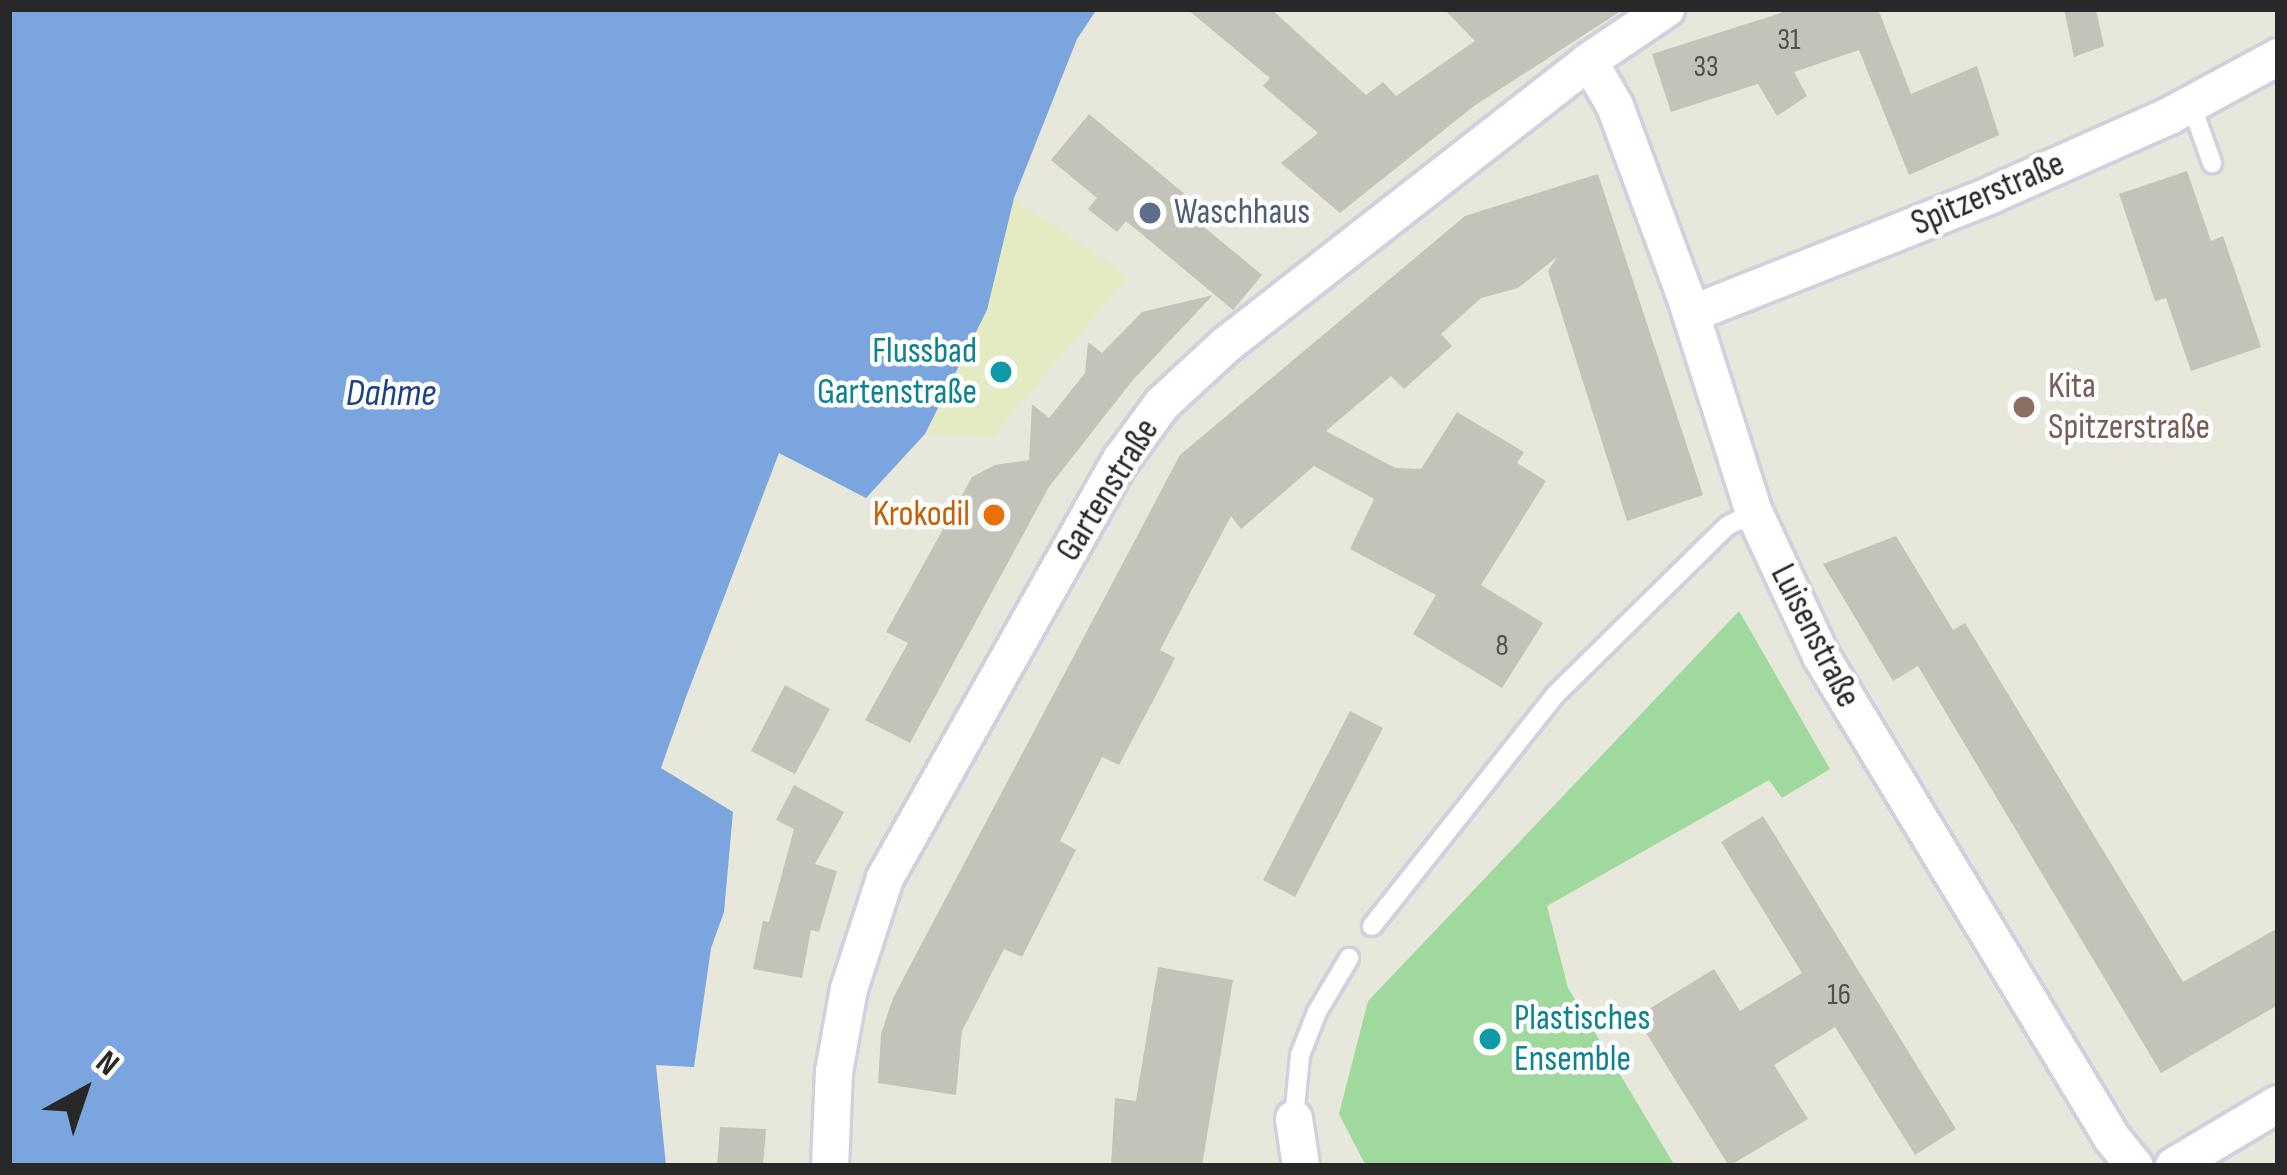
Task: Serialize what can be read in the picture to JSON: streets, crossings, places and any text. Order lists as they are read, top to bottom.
{
  "streets": {
    "street": ["Spitzerstraße", "Gartenstraße", "Luisenstraße"]
  },
  "crossings": [
    ["Spitzerstraße", "Luisenstraße"],
    ["Gartenstraße", "Luisenstraße"]
  ],
  "water": ["Dahme"],
  "places": [
    "Waschhaus",
    "Flussbad Gartenstraße",
    "Kita Spitzerstraße",
    "Krokodil",
    "Plastisches Ensemble"
  ],
  "house_numbers": [
    "31",
    "33",
    "8",
    "16"
  ],
  "north": "top right"
}
